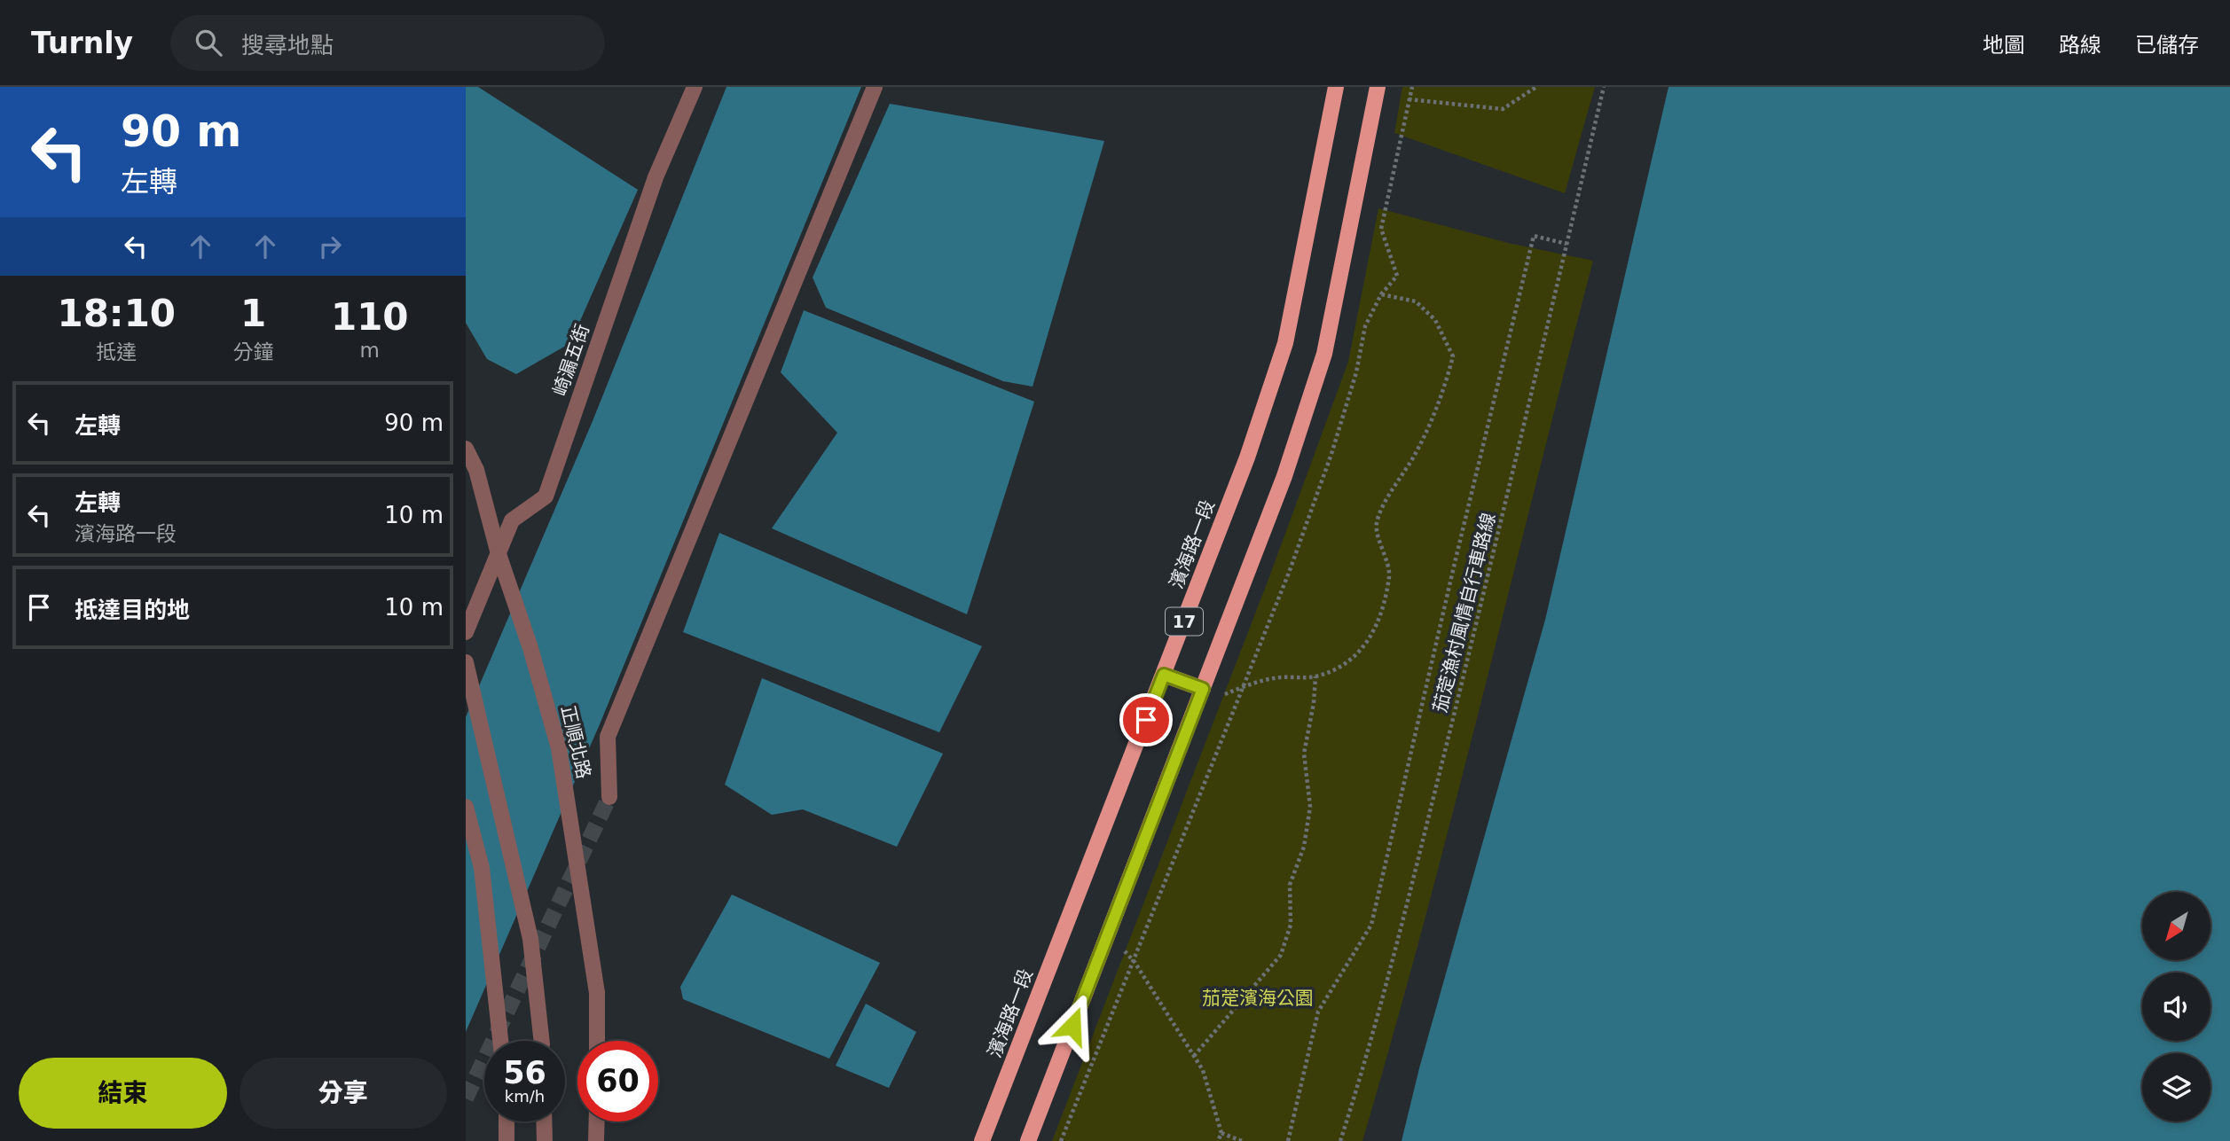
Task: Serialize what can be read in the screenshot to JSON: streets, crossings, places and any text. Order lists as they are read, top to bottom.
{
  "streets": {
    "main road": ["濱海路一段", "17"],
    "street": ["崎漏五街", "正順北路"],
    "path": ["茄萣漁村風情自行車路線"]
  },
  "crossings": [
    ["崎漏五街", "正順北路"]
  ],
  "parks": ["茄萣濱海公園"],
  "north": "bottom left",
  "page": {
    "header": "Turnly",
    "search": "搜尋地點",
    "nav": ["地圖", "路線", "已儲存"],
    "turn": ["90 m", "左轉"],
    "eta": [
      "18:10",
      "抵達",
      "1",
      "分鐘",
      "110",
      "m"
    ],
    "list": [
      {
        "name": "左轉",
        "value": "90 m"
      },
      {
        "name": "左轉",
        "note": "濱海路一段",
        "value": "10 m"
      },
      {
        "name": "抵達目的地",
        "value": "10 m"
      }
    ],
    "speed": "56 km/h",
    "limit": "60",
    "buttons": ["結束", "分享"]
  }
}
